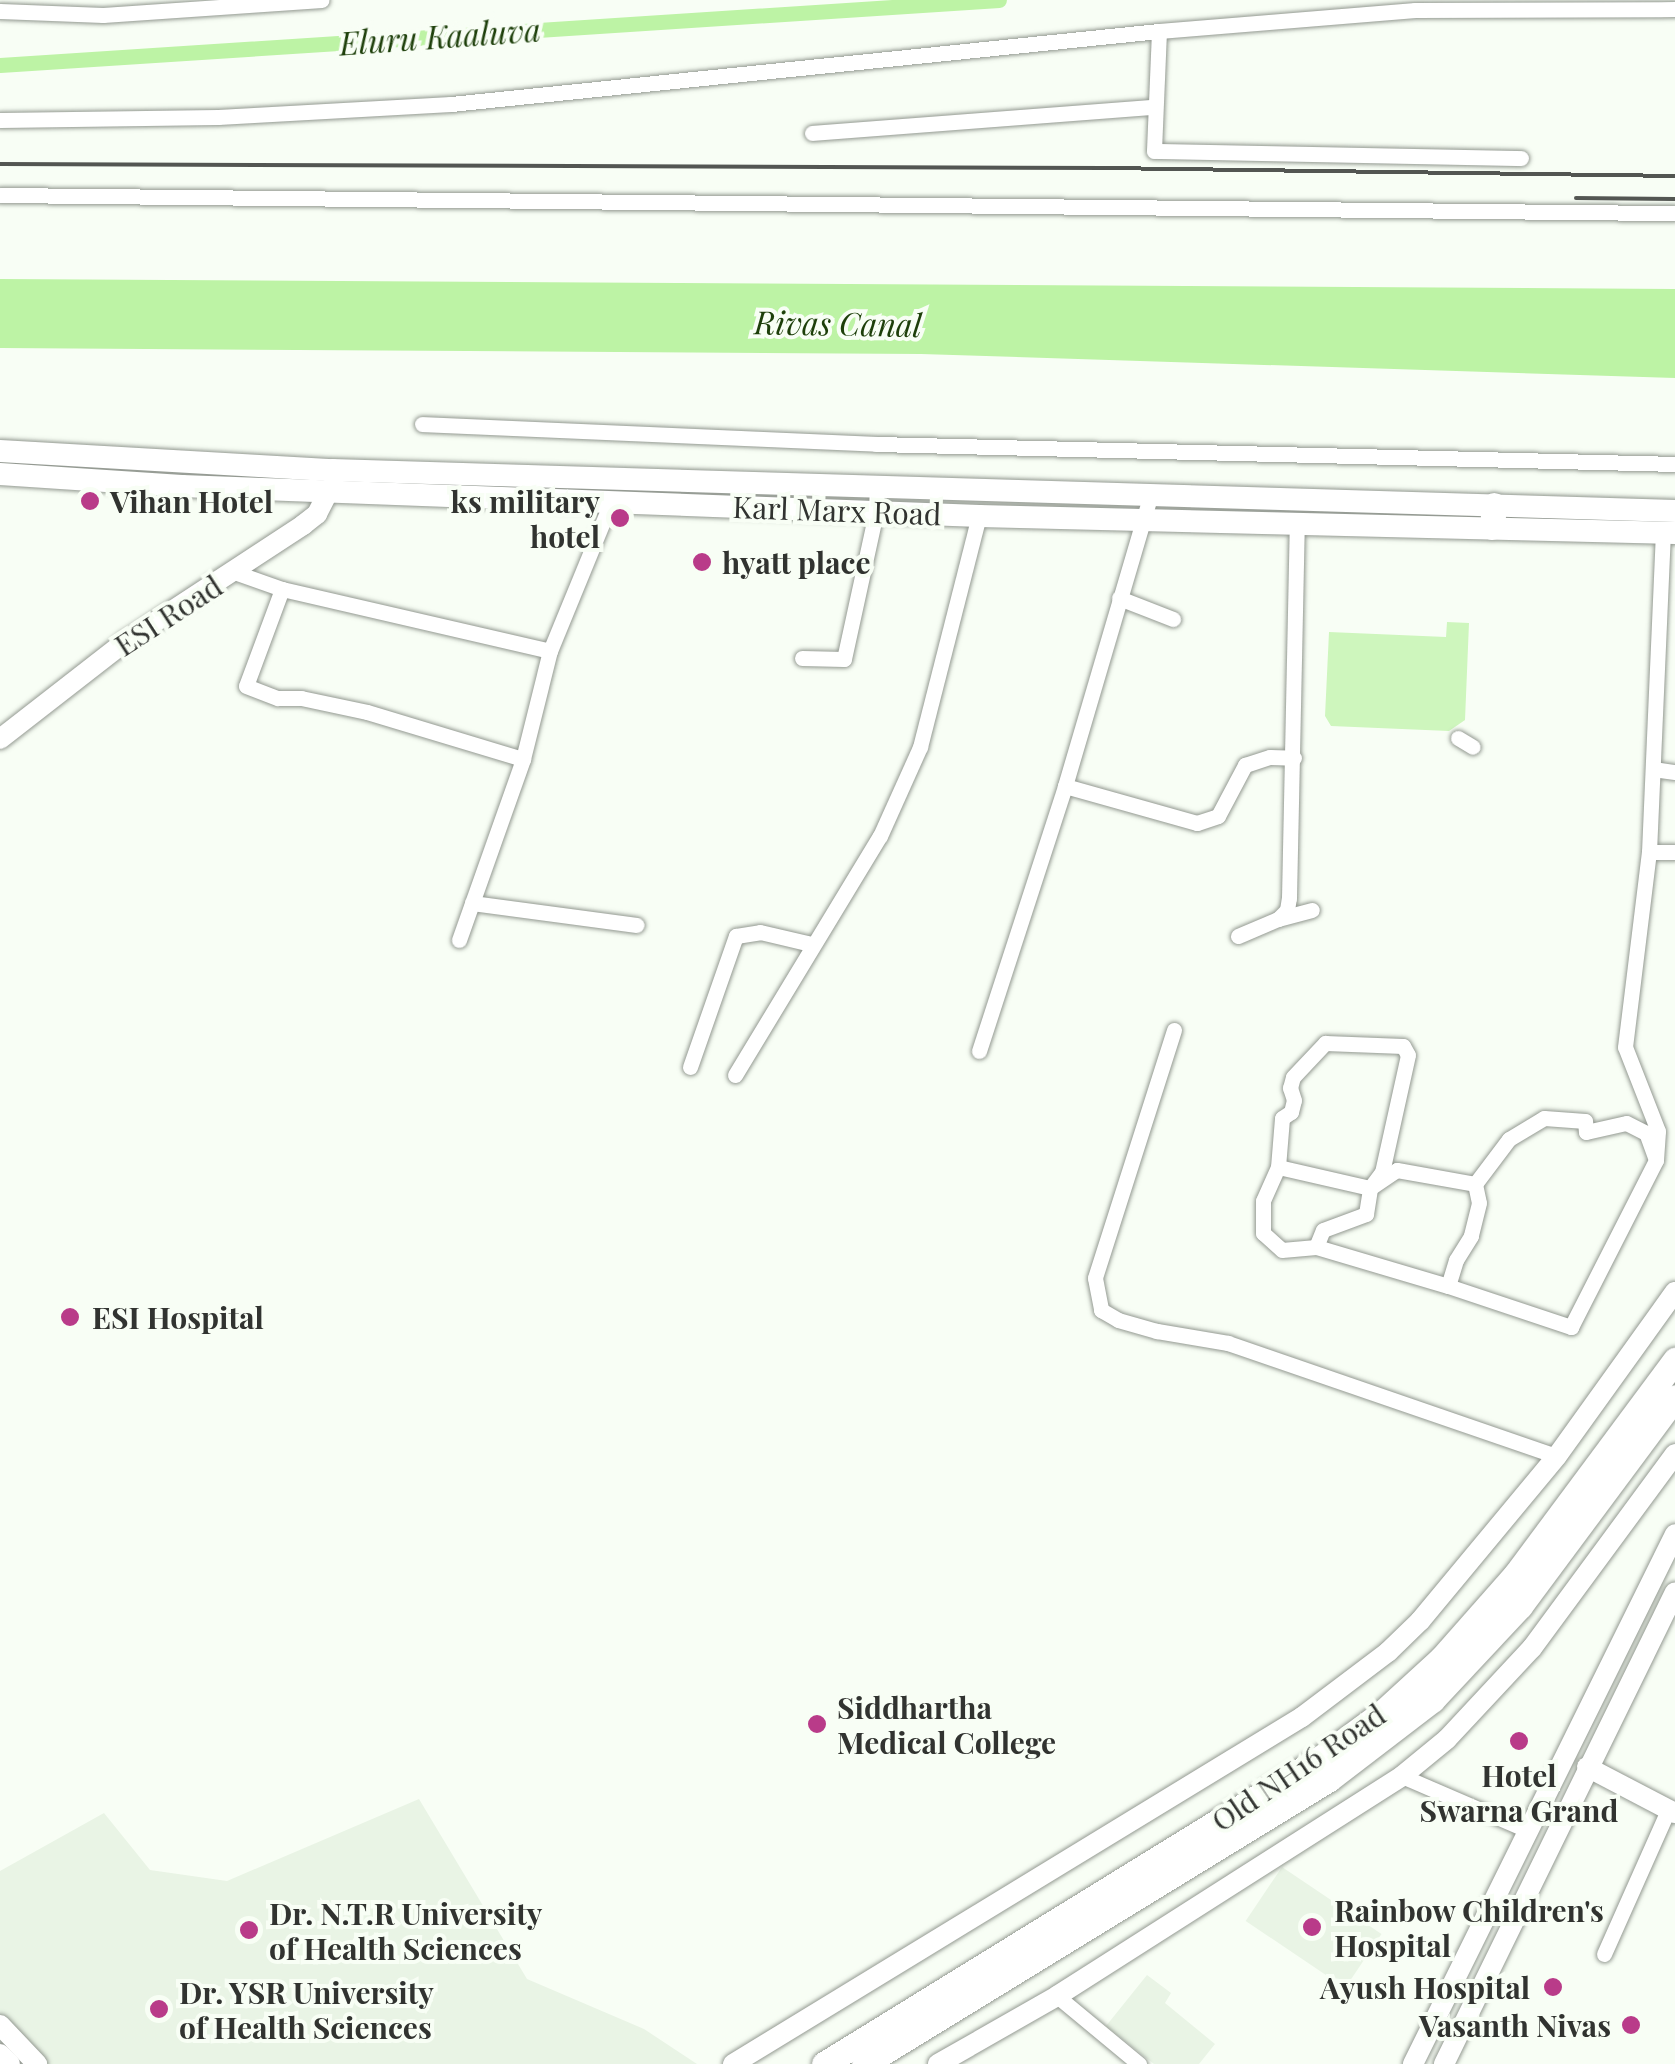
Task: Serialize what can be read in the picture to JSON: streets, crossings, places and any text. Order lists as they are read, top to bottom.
{
  "streets": {
    "main road": ["Karl Marx Road", "Old NH16 Road"],
    "street": ["ESI Road"]
  },
  "crossings": [
    ["Karl Marx Road", "ESI Road"]
  ],
  "water": ["Eluru Kaaluva", "Rivas Canal"],
  "places": [
    "Vihan Hotel",
    "ks military hotel",
    "hyatt place",
    "ESI Hospital",
    "Siddhartha Medical College",
    "Hotel Swarna Grand",
    "Rainbow Children's Hospital",
    "Dr. N.T.R University of Health Sciences",
    "Ayush Hospital",
    "Dr. YSR University of Health Sciences",
    "Vasanth Nivas"
  ]
}
